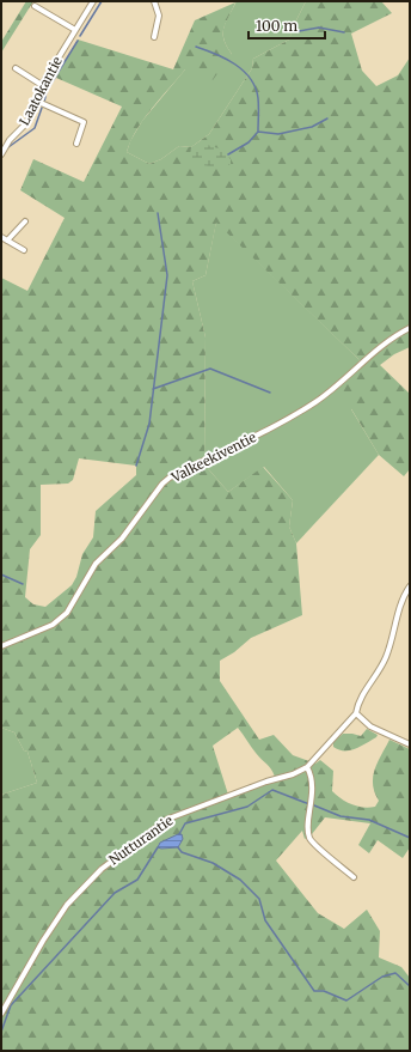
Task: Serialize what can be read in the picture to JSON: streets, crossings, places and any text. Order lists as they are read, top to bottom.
{
  "streets": {
    "street": ["Laatokantie", "Valkeekiventie", "Nutturantie"]
  },
  "scale_bar": "100 m"
}
